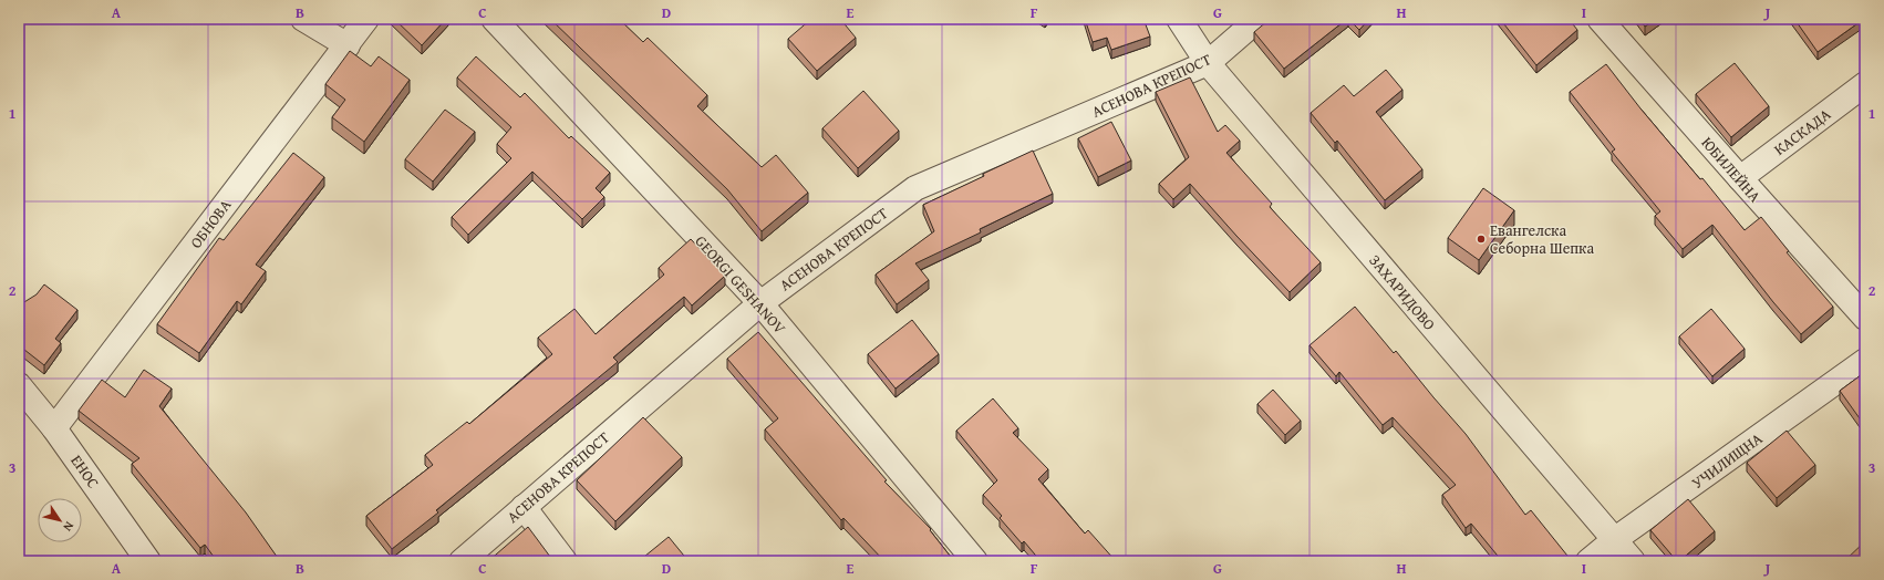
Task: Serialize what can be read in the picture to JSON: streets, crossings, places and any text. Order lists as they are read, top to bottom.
{
  "streets": {
    "street": [
      "АСЕНОВА КРЕПОСТ",
      "КАСКАДА",
      "ЮБИЛЕЙНА",
      "ОБНОВА",
      "GEORGI GESHANOV",
      "ЗАХАРИДОВО",
      "УЧИЛИЩНА",
      "ЕНОС"
    ]
  },
  "crossings": [
    ["АСЕНОВА КРЕПОСТ", "GEORGI GESHANOV"],
    ["АСЕНОВА КРЕПОСТ", "ЗАХАРИДОВО"],
    ["КАСКАДА", "ЮБИЛЕЙНА"],
    ["ОБНОВА", "ЕНОС"],
    ["ЗАХАРИДОВО", "УЧИЛИЩНА"]
  ],
  "places": ["Евангелска Себорна Шепка"],
  "north": "bottom right",
  "grid": {
    "columns": [
      "A",
      "B",
      "C",
      "D",
      "E",
      "F",
      "G",
      "H",
      "I",
      "J"
    ],
    "rows": ["1", "2", "3"]
  }
}
